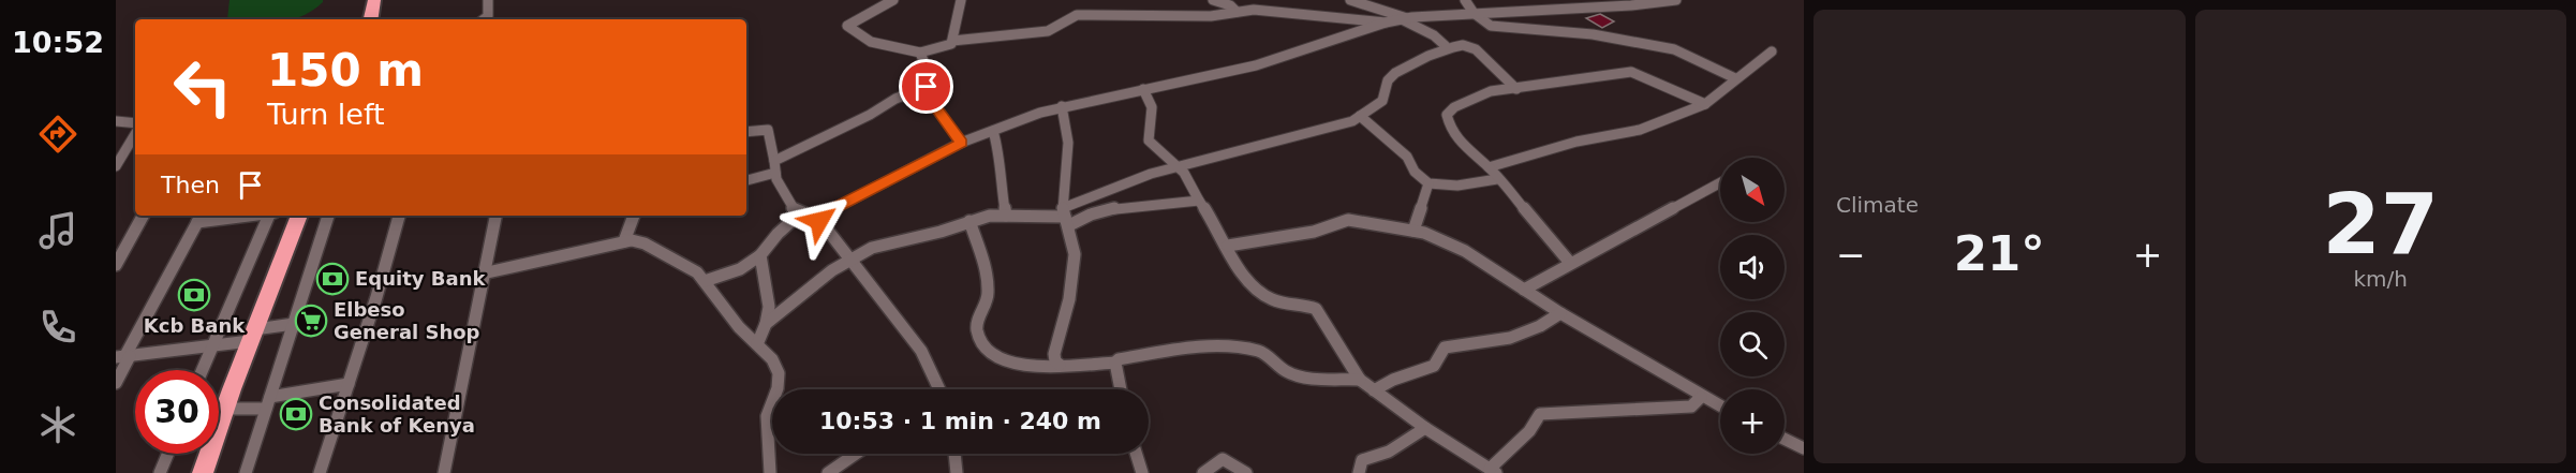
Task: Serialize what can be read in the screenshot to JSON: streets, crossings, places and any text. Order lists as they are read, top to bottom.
{
  "places": {
    "bank": ["Equity Bank", "Kcb Bank", "Consolidated Bank of Kenya"],
    "supermarket": ["Elbeso General Shop"]
  },
  "north": "bottom right",
  "page": {
    "tabs": "10:52",
    "tile": [
      "Climate",
      ["27", "km/h"]
    ],
    "turn": ["150 m", "Turn left"],
    "then": "Then",
    "map_buttons": "+",
    "heat": ["−", "21°", "+"],
    "limit": "30",
    "trip": "10:53 · 1 min · 240 m"
  }
}
